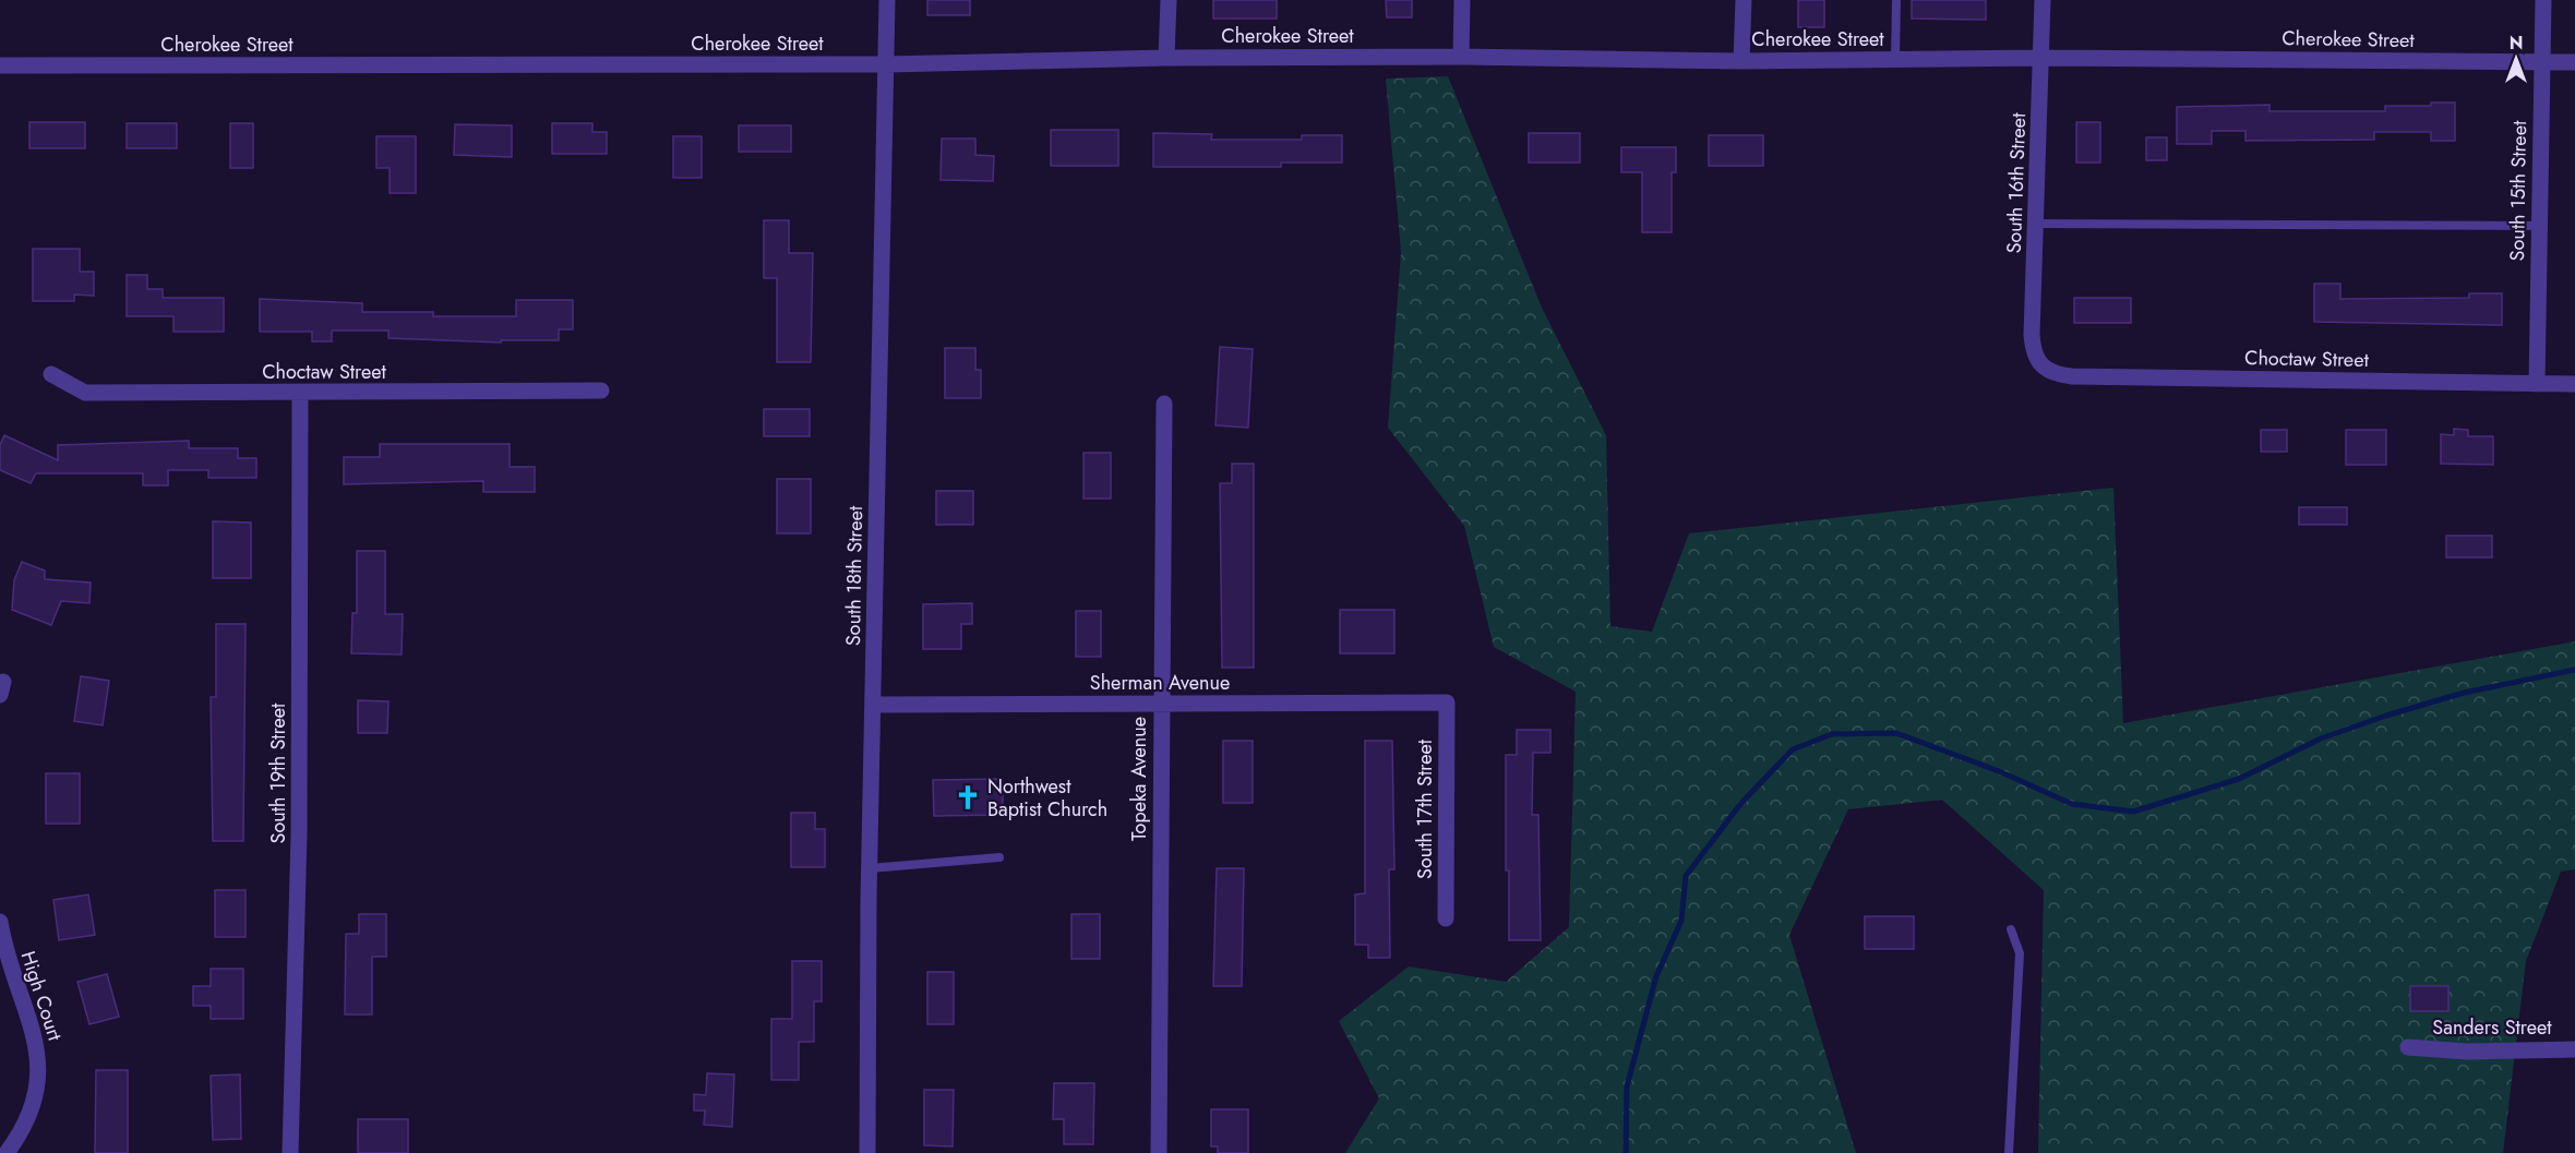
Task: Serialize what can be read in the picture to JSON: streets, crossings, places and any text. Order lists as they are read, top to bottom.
{
  "streets": {
    "street": [
      "Cherokee Street",
      "South 16th Street",
      "South 15th Street",
      "Choctaw Street",
      "South 18th Street",
      "Sherman Avenue",
      "South 19th Street",
      "Topeka Avenue",
      "South 17th Street",
      "High Court",
      "Sanders Street"
    ]
  },
  "crossings": [
    ["Cherokee Street", "South 16th Street"],
    ["Cherokee Street", "South 15th Street"],
    ["Cherokee Street", "South 18th Street"],
    ["South 16th Street", "Choctaw Street"],
    ["South 15th Street", "Choctaw Street"],
    ["Choctaw Street", "South 19th Street"],
    ["South 18th Street", "Sherman Avenue"],
    ["Sherman Avenue", "Topeka Avenue"],
    ["Sherman Avenue", "South 17th Street"]
  ],
  "places": {
    "church": ["Northwest Baptist Church"]
  },
  "north": "top"
}
